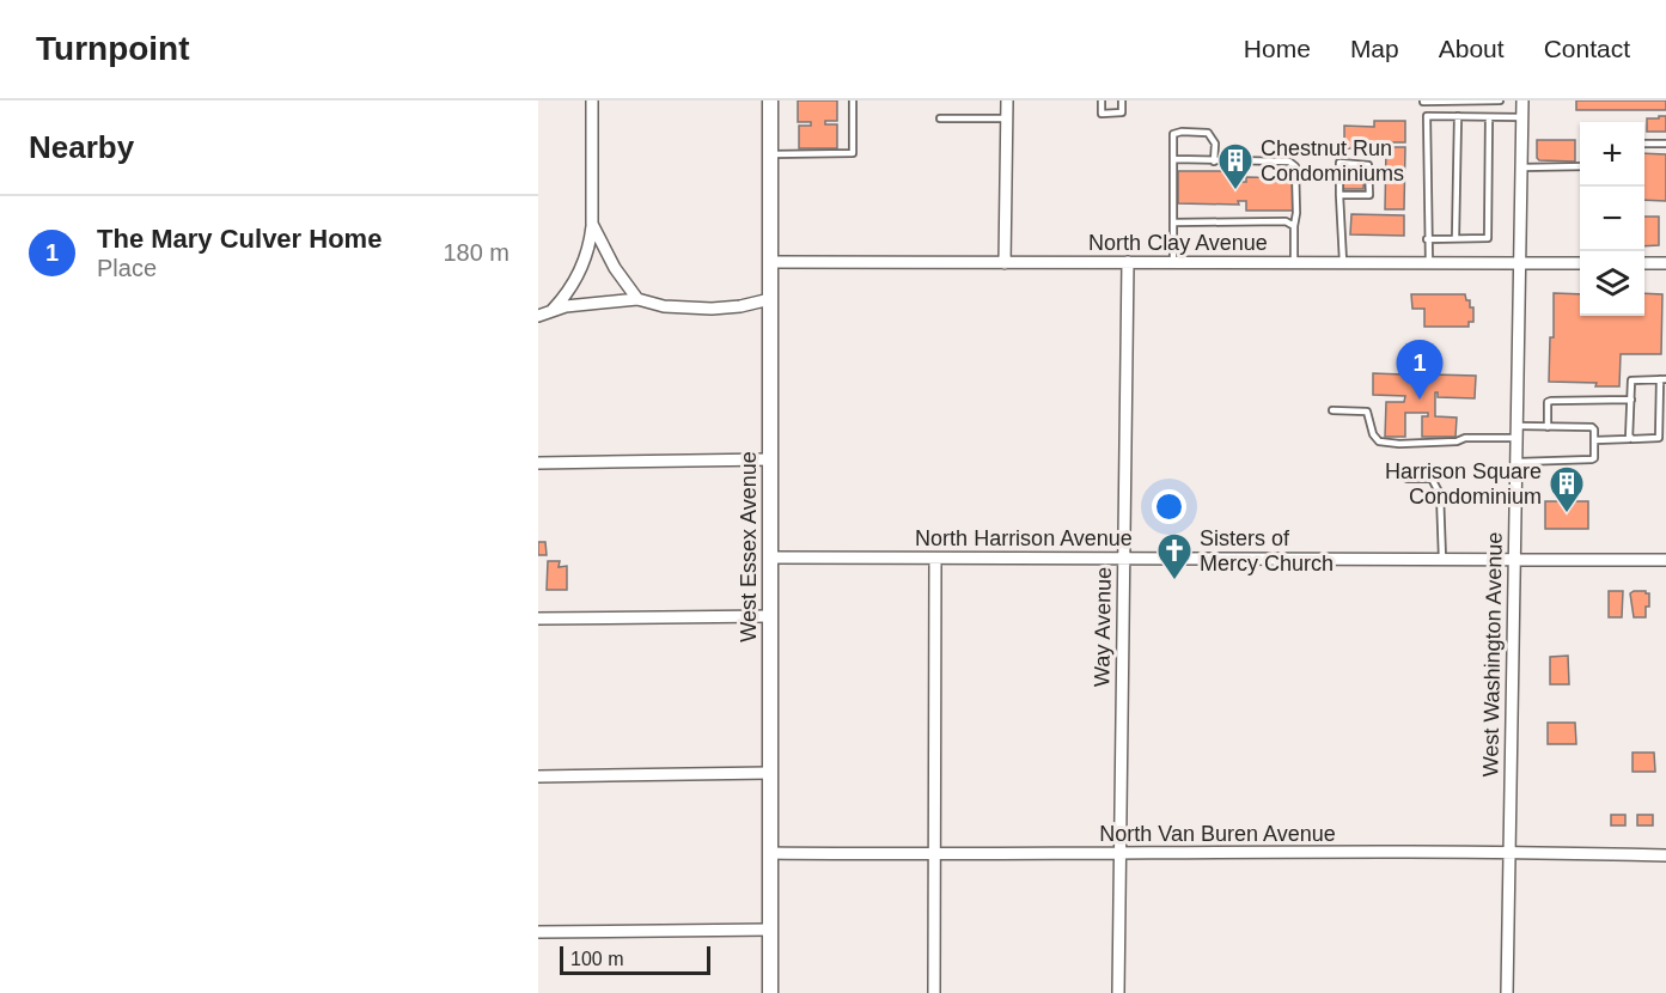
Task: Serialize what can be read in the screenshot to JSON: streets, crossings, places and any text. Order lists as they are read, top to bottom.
{
  "streets": {
    "street": [
      "North Clay Avenue",
      "North Harrison Avenue",
      "West Essex Avenue",
      "Way Avenue",
      "West Washington Avenue",
      "North Van Buren Avenue"
    ]
  },
  "crossings": [
    ["North Clay Avenue", "West Essex Avenue"],
    ["North Clay Avenue", "Way Avenue"],
    ["North Clay Avenue", "West Washington Avenue"],
    ["North Harrison Avenue", "West Essex Avenue"],
    ["North Harrison Avenue", "Way Avenue"],
    ["North Harrison Avenue", "West Washington Avenue"],
    ["West Essex Avenue", "North Van Buren Avenue"],
    ["Way Avenue", "North Van Buren Avenue"],
    ["West Washington Avenue", "North Van Buren Avenue"]
  ],
  "places": {
    "building": ["Chestnut Run Condominiums", "Harrison Square Condominium"],
    "church": ["Sisters of Mercy Church"]
  },
  "scale_bar": "100 m",
  "page": {
    "header": "Turnpoint",
    "nav": [
      "Home",
      "Map",
      "About",
      "Contact"
    ],
    "heading": "Nearby",
    "map_buttons": ["+", "−"],
    "list": [
      {
        "mark": "1",
        "name": "The Mary Culver Home",
        "note": "Place",
        "value": "180 m"
      }
    ],
    "pins": "1",
    "scale": "100 m"
  }
}
